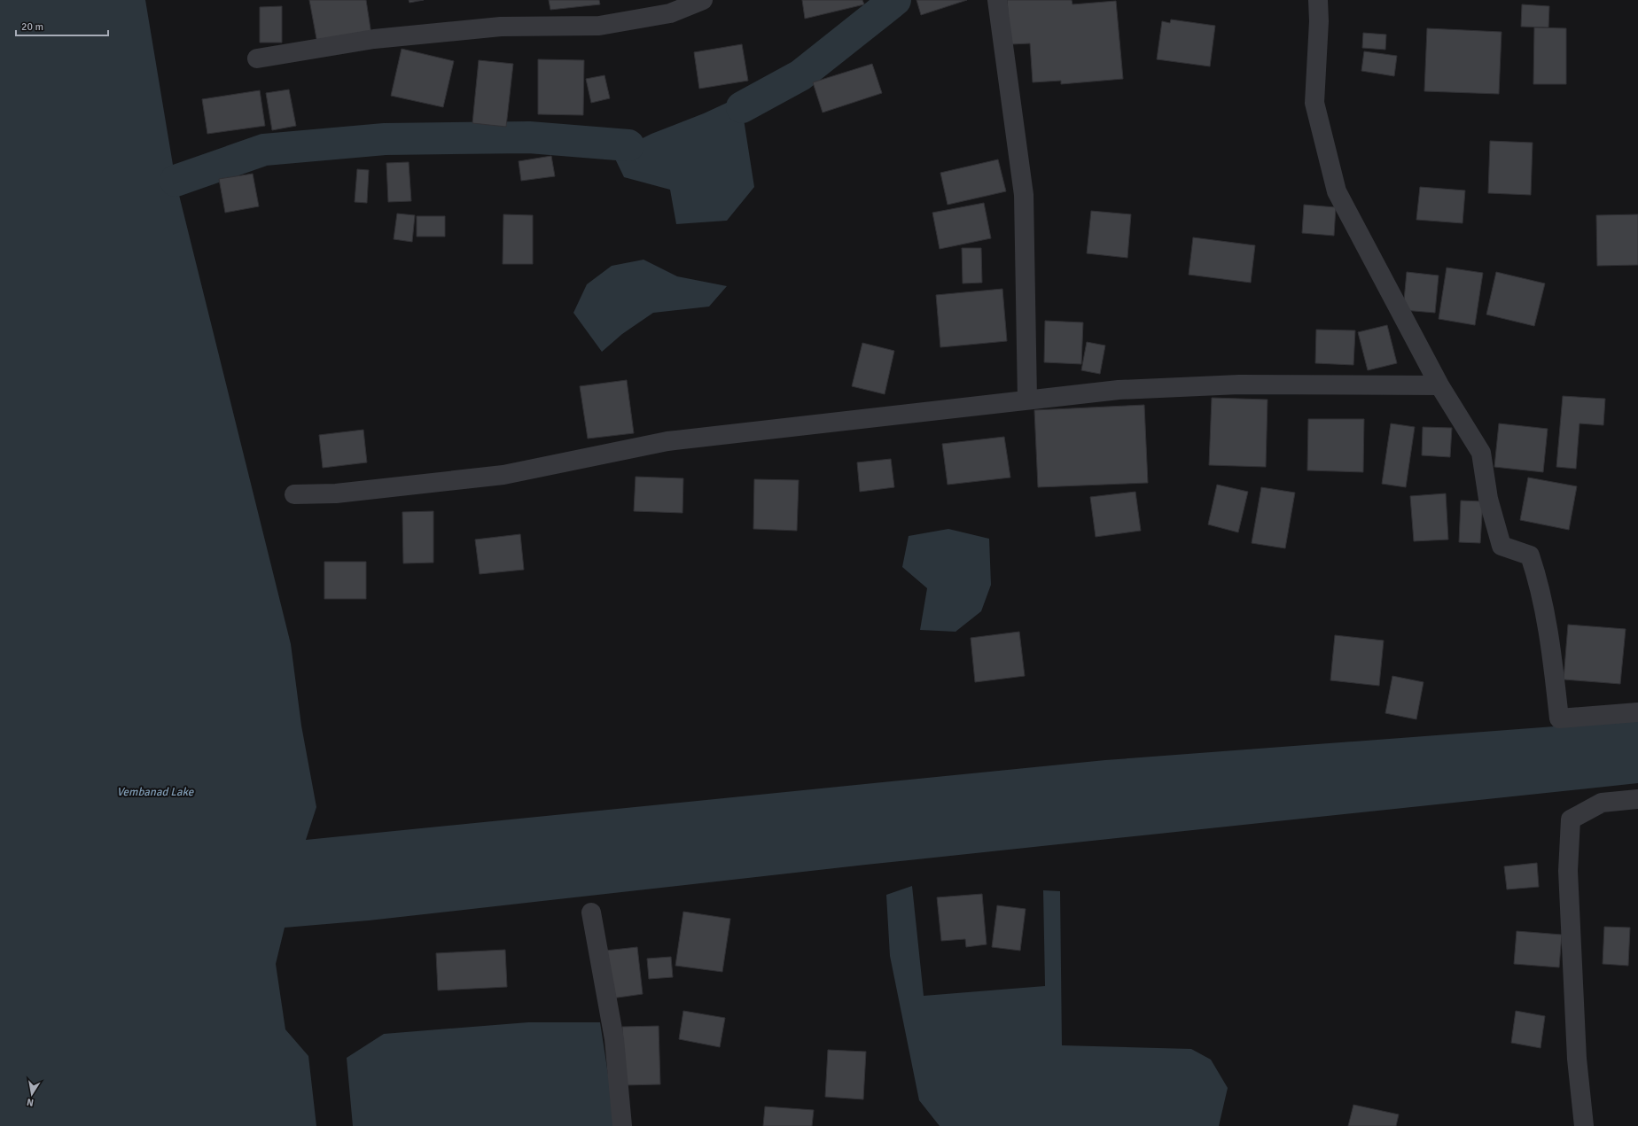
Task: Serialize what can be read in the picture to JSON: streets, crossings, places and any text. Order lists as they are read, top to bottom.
{
  "water": ["Vembanad Lake"],
  "scale_bar": "20 m",
  "north": "bottom"
}
